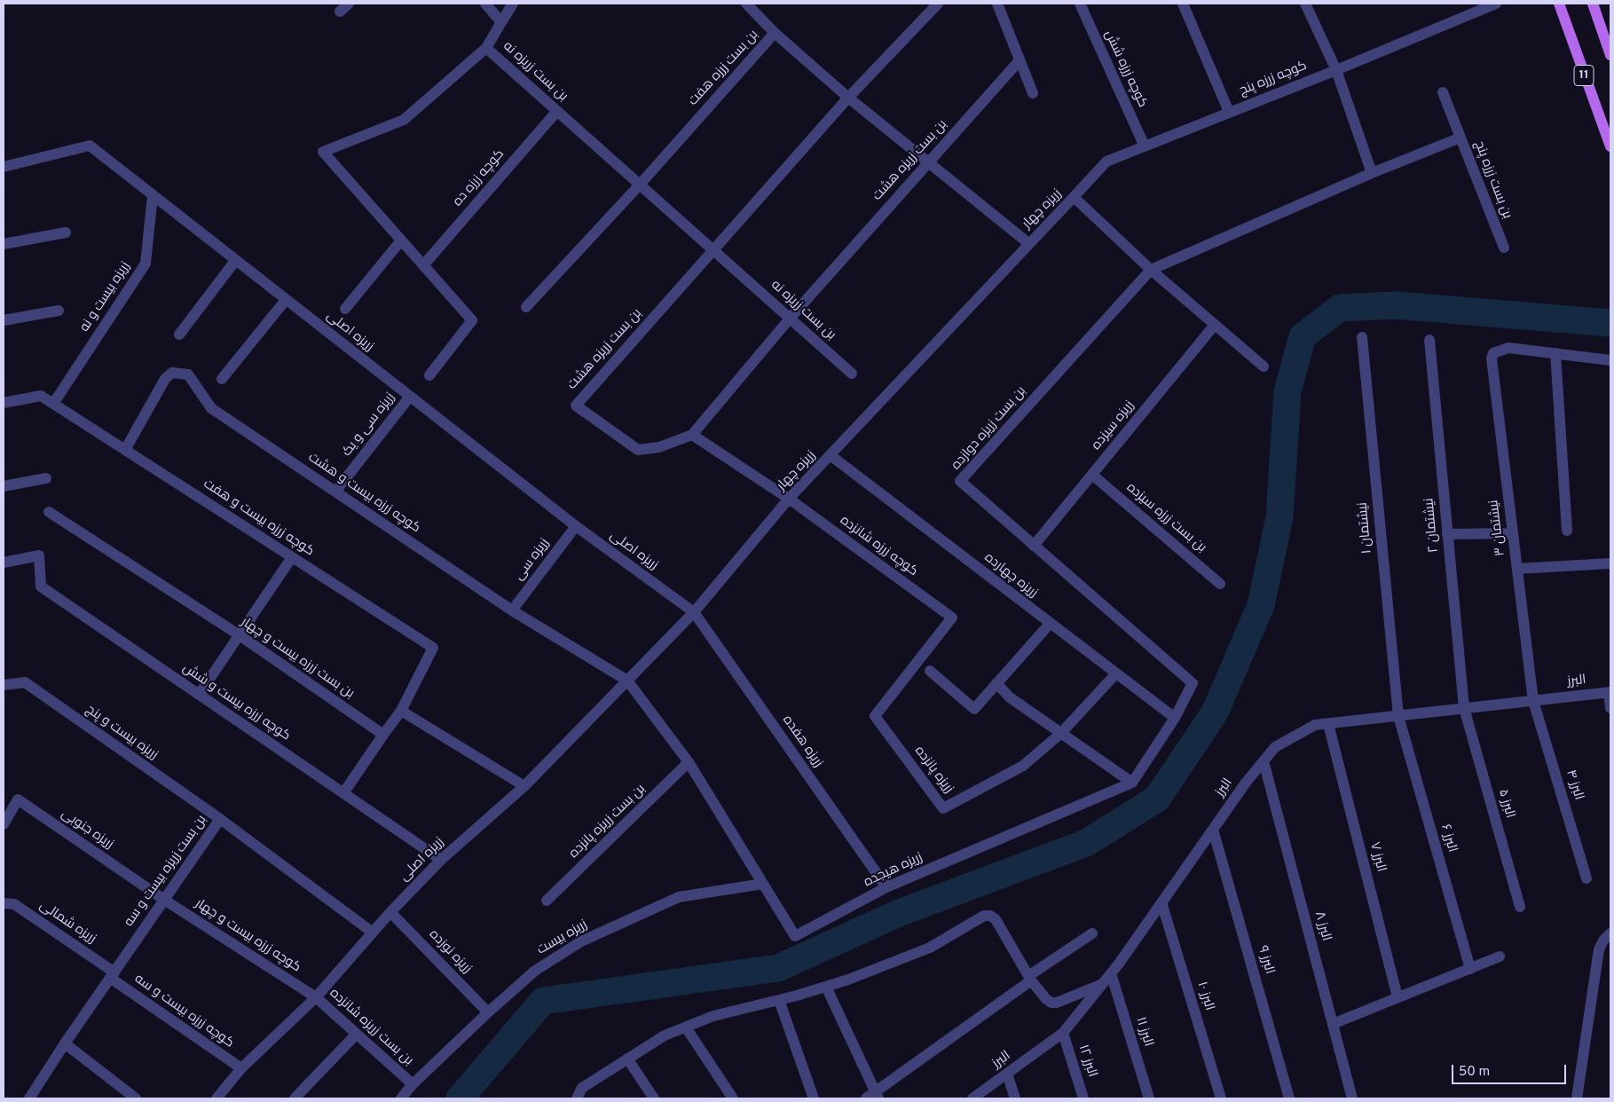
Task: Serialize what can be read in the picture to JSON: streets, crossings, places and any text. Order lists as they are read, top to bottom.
{
  "streets": {
    "main road": ["11"],
    "street": [
      "بن بست زرزه هفت",
      "کوچه زرزه شش",
      "بن بست زریزه نه",
      "کوچه زرزه پنج",
      "بن بست زریزه هشت",
      "کوچه زرزه ده",
      "بن بست زرزه پنج",
      "زریزه چهار",
      "زریزه بیست و نه",
      "زریزه اصلی",
      "زریزه سی و یک",
      "زریزه سیزده",
      "بن بست زریزه دوازده",
      "کوچه زرزه بیست و هشت",
      "کوچه زرزه بیست و هفت",
      "بن بست زرزه سیزده",
      "نيشتمان ۲",
      "نيشتمان ۱",
      "نيشتمان ۳",
      "کوچه زرزه شانزده",
      "زریزه سی",
      "زریزه چهارده",
      "بن بست زرزه بیست و چهار",
      "البرز",
      "کوچه زرزه بیست و شش",
      "زریزه بیست و پنج",
      "زریزه هفده",
      "زریزه پانزده",
      "البرز ۴",
      "البرز ۵",
      "بن بست زریزه پانزده",
      "زریزه جنوبی",
      "البرز ۶",
      "البرز ۷",
      "زریزه هیجده",
      "بن بست زریزه بیست و سه",
      "زریزه شمالی",
      "البرز ۸",
      "کوچه زرزه بیست و چهار",
      "زریزه بیست",
      "زریزه نوزده",
      "البرز ۹",
      "البرز ۱۰",
      "کوچه زرزه بیست و سه",
      "بن بست زریزه شانزده",
      "البرز ۱۱",
      "البرز ۱۲"
    ]
  },
  "crossings": [
    ["بن بست زرزه هفت", "بن بست زریزه نه"],
    ["بن بست زرزه هفت", "بن بست زریزه هشت"],
    ["بن بست زرزه هفت", "زریزه چهار"],
    ["کوچه زرزه شش", "کوچه زرزه پنج"],
    ["بن بست زریزه نه", "بن بست زریزه هشت"],
    ["بن بست زریزه نه", "کوچه زرزه ده"],
    ["کوچه زرزه پنج", "زریزه چهار"],
    ["بن بست زریزه هشت", "کوچه زرزه شانزده"],
    ["زریزه چهار", "زریزه اصلی"],
    ["زریزه چهار", "بن بست زریزه دوازده"],
    ["زریزه چهار", "کوچه زرزه شانزده"],
    ["زریزه چهار", "زریزه چهارده"],
    ["زریزه چهار", "زریزه هفده"],
    ["زریزه بیست و نه", "زریزه اصلی"],
    ["زریزه بیست و نه", "کوچه زرزه بیست و هفت"],
    ["زریزه اصلی", "زریزه سی و یک"],
    ["زریزه اصلی", "کوچه زرزه بیست و هشت"],
    ["زریزه اصلی", "زریزه سی"],
    ["زریزه اصلی", "کوچه زرزه بیست و شش"],
    ["زریزه اصلی", "زریزه هفده"],
    ["زریزه اصلی", "زریزه هیجده"],
    ["زریزه اصلی", "بن بست زریزه بیست و سه"],
    ["زریزه اصلی", "کوچه زرزه بیست و چهار"],
    ["زریزه اصلی", "زریزه نوزده"],
    ["زریزه اصلی", "کوچه زرزه بیست و سه"],
    ["زریزه اصلی", "بن بست زریزه شانزده"],
    ["زریزه سی و یک", "کوچه زرزه بیست و هشت"],
    ["زریزه سیزده", "بن بست زریزه دوازده"],
    ["زریزه سیزده", "بن بست زرزه سیزده"],
    ["بن بست زریزه دوازده", "زریزه چهارده"],
    ["بن بست زریزه دوازده", "زریزه هیجده"],
    ["کوچه زرزه بیست و هشت", "کوچه زرزه بیست و هفت"],
    ["کوچه زرزه بیست و هشت", "زریزه سی"],
    ["کوچه زرزه بیست و هشت", "زریزه هیجده"],
    ["نيشتمان ۲", "البرز"],
    ["نيشتمان ۲", "البرز ۵"],
    ["نيشتمان ۱", "البرز"],
    ["نيشتمان ۱", "البرز ۶"],
    ["نيشتمان ۳", "البرز"],
    ["نيشتمان ۳", "البرز ۴"],
    ["کوچه زرزه شانزده", "زریزه پانزده"],
    ["زریزه چهارده", "زریزه پانزده"],
    ["البرز", "البرز ۴"],
    ["البرز", "البرز ۵"],
    ["البرز", "البرز ۶"],
    ["البرز", "البرز ۷"],
    ["البرز", "البرز ۸"],
    ["البرز", "البرز ۹"],
    ["البرز", "البرز ۱۰"],
    ["البرز", "البرز ۱۱"],
    ["البرز", "البرز ۱۲"],
    ["زریزه بیست و پنج", "بن بست زریزه بیست و سه"],
    ["زریزه هفده", "زریزه هیجده"],
    ["بن بست زریزه پانزده", "زریزه هیجده"],
    ["زریزه جنوبی", "بن بست زریزه بیست و سه"],
    ["زریزه جنوبی", "کوچه زرزه بیست و چهار"],
    ["زریزه هیجده", "زریزه بیست"],
    ["بن بست زریزه بیست و سه", "زریزه شمالی"],
    ["بن بست زریزه بیست و سه", "کوچه زرزه بیست و چهار"],
    ["بن بست زریزه بیست و سه", "کوچه زرزه بیست و سه"],
    ["زریزه شمالی", "کوچه زرزه بیست و سه"],
    ["کوچه زرزه بیست و چهار", "بن بست زریزه شانزده"],
    ["زریزه بیست", "زریزه نوزده"],
    ["زریزه بیست", "بن بست زریزه شانزده"]
  ],
  "scale_bar": "50 m"
}
